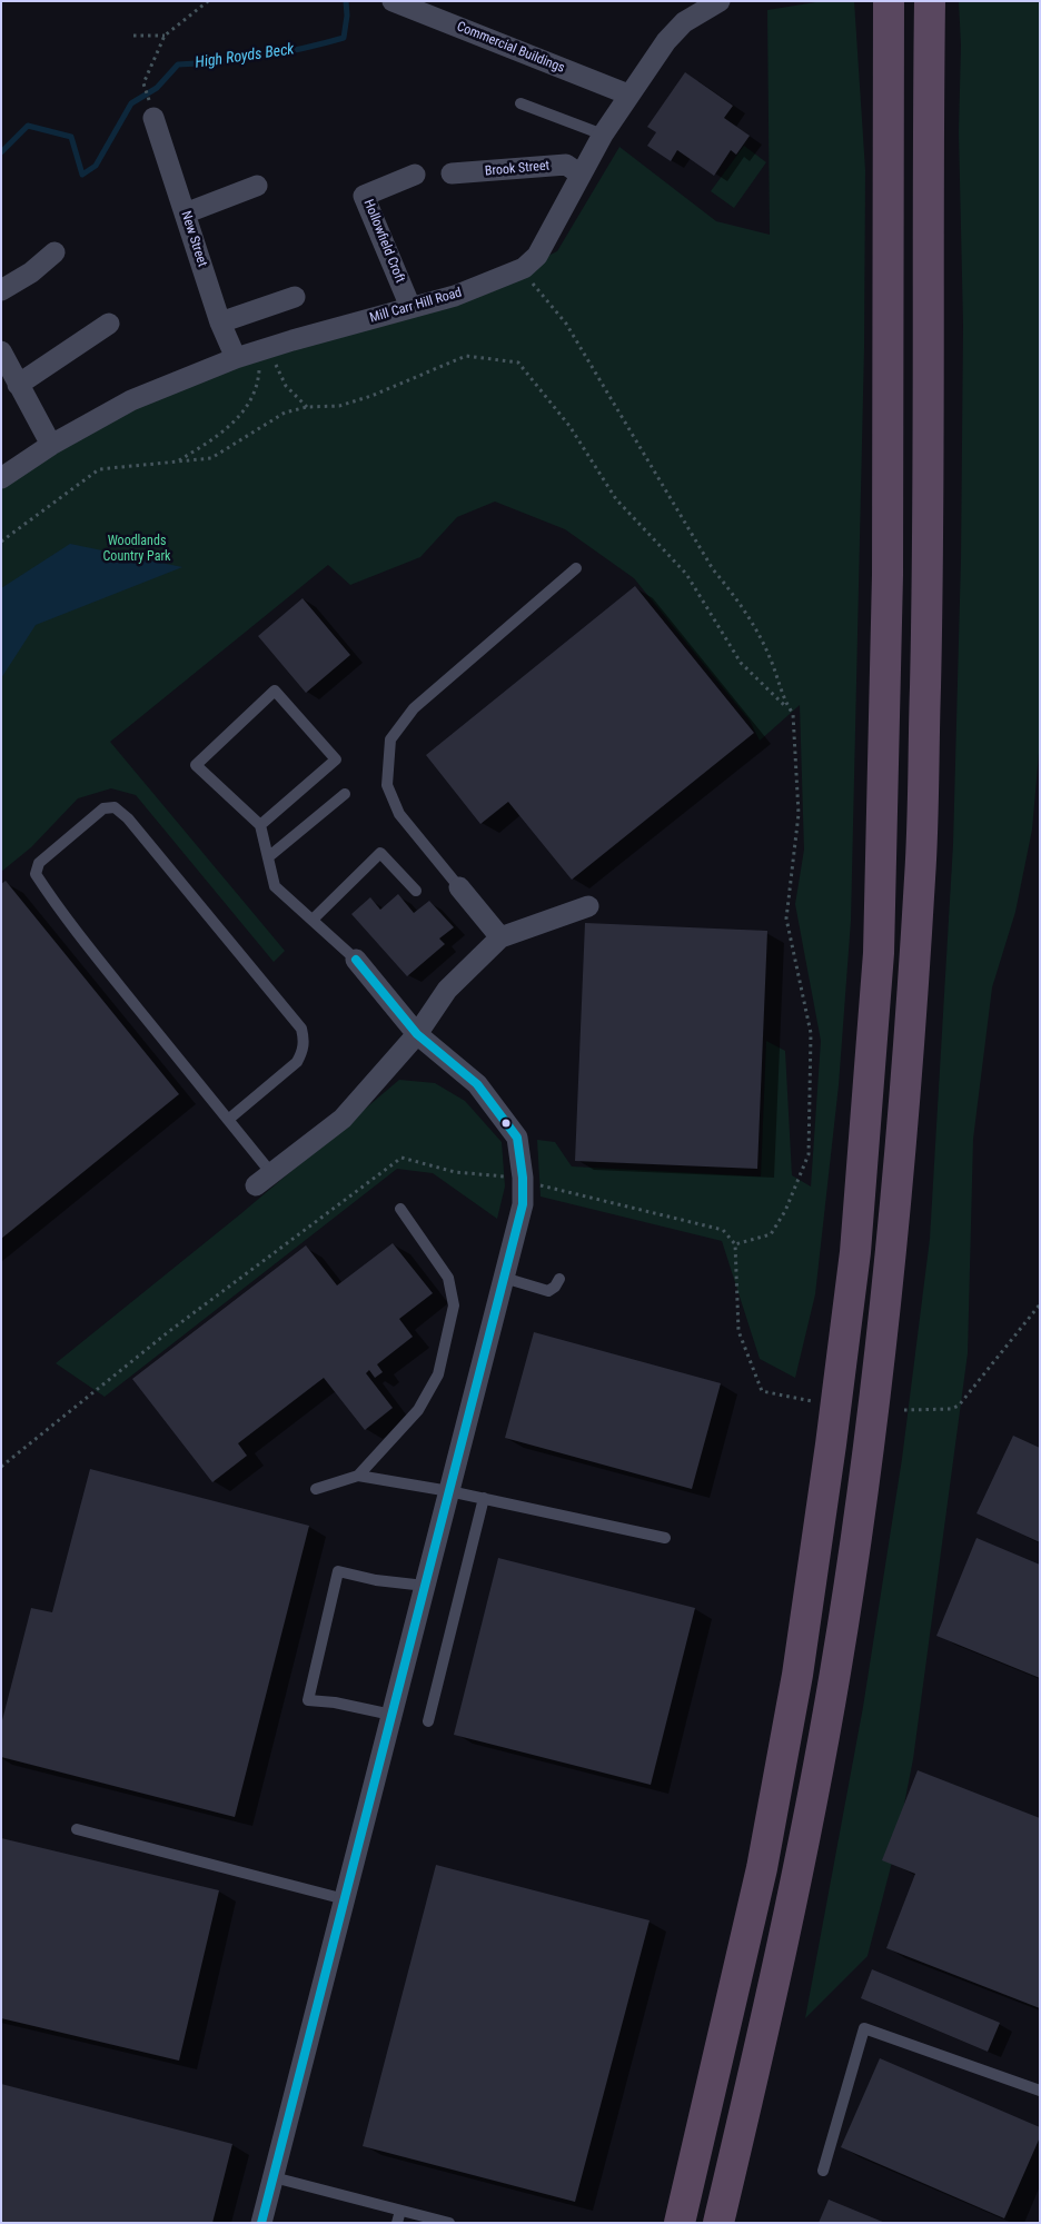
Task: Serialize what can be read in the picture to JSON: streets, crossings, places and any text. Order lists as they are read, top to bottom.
{
  "streets": {
    "street": [
      "Commercial Buildings",
      "Brook Street",
      "New Street",
      "Hollowfield Croft",
      "Mill Carr Hill Road"
    ]
  },
  "crossings": [
    ["Commercial Buildings", "Mill Carr Hill Road"],
    ["Brook Street", "Mill Carr Hill Road"],
    ["New Street", "Mill Carr Hill Road"],
    ["Hollowfield Croft", "Mill Carr Hill Road"]
  ],
  "water": ["High Royds Beck"],
  "parks": ["Woodlands Country Park"]
}
